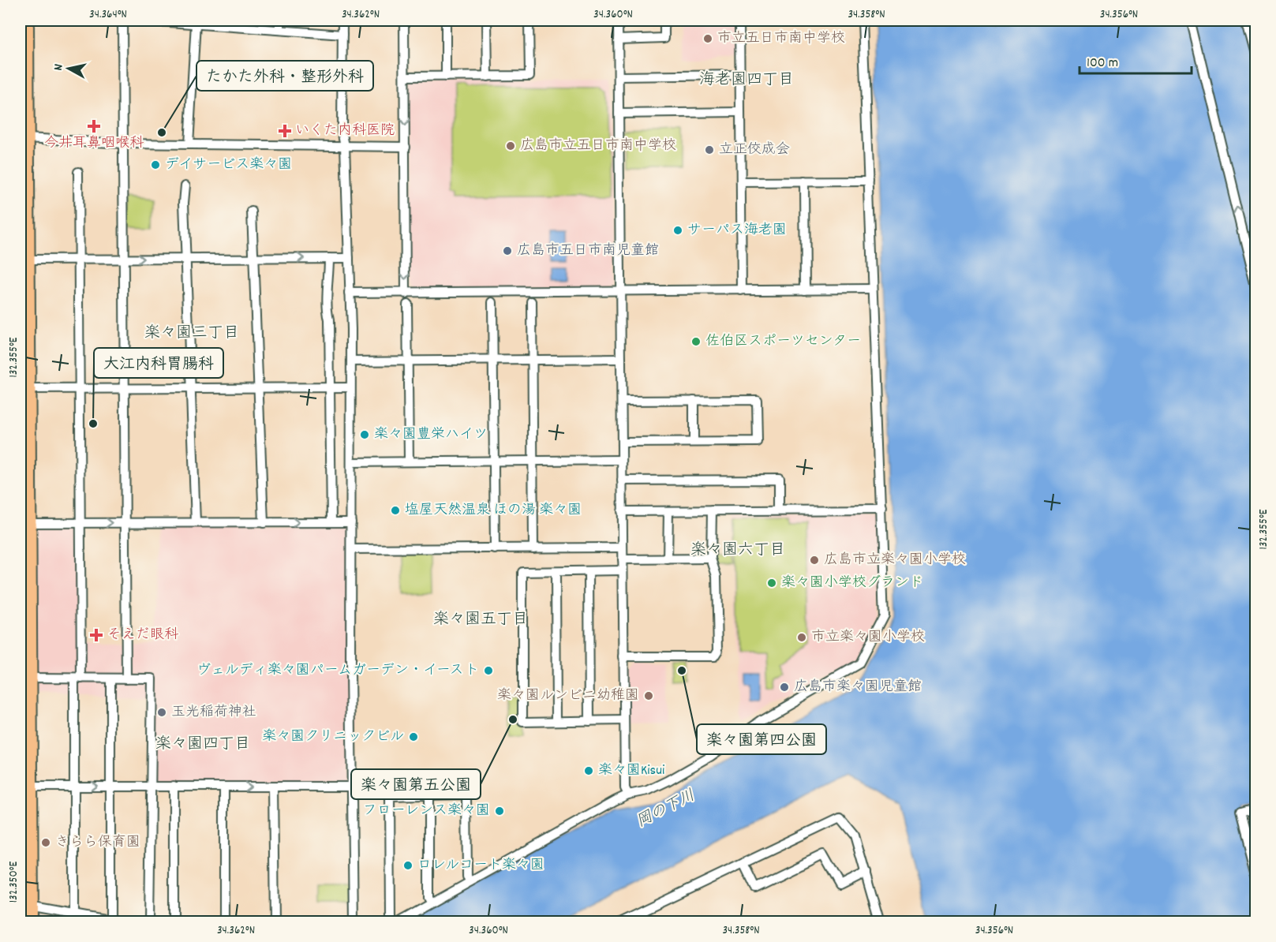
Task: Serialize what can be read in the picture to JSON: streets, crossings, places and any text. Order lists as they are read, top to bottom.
{
  "districts": [
    "海老園四丁目",
    "楽々園三丁目",
    "楽々園六丁目",
    "楽々園五丁目",
    "楽々園四丁目"
  ],
  "water": ["岡の下川"],
  "places": {
    "other": [
      "市立五日市南中学校",
      "たかた外科・整形外科",
      "広島市立五日市南中学校",
      "立正佼成会",
      "デイサービス楽々園",
      "サーパス海老園",
      "広島市五日市南児童館",
      "佐伯区スポーツセンター",
      "大江内科胃腸科",
      "楽々園豊栄ハイツ",
      "塩屋天然温泉 ほの湯 楽々園",
      "広島市立楽々園小学校",
      "楽々園小学校グランド",
      "市立楽々園小学校",
      "ヴェルディ楽々園パームガーデン・イースト",
      "楽々園第四公園",
      "広島市楽々園児童館",
      "楽々園ルンビニ幼稚園",
      "玉光稲荷神社",
      "楽々園第五公園",
      "楽々園クリニックビル",
      "楽々園Kisui",
      "フローレンス楽々園",
      "きらら保育園",
      "ロレルコート楽々園"
    ],
    "health": ["今井耳鼻咽喉科", "いくた内科医院", "そえだ眼科"]
  },
  "scale_bar": "100 m",
  "north": "left",
  "coordinates": [
    "34.364°N",
    "34.362°N",
    "34.360°N",
    "34.358°N",
    "34.356°N",
    "132.355°E",
    "132.350°E"
  ]
}
